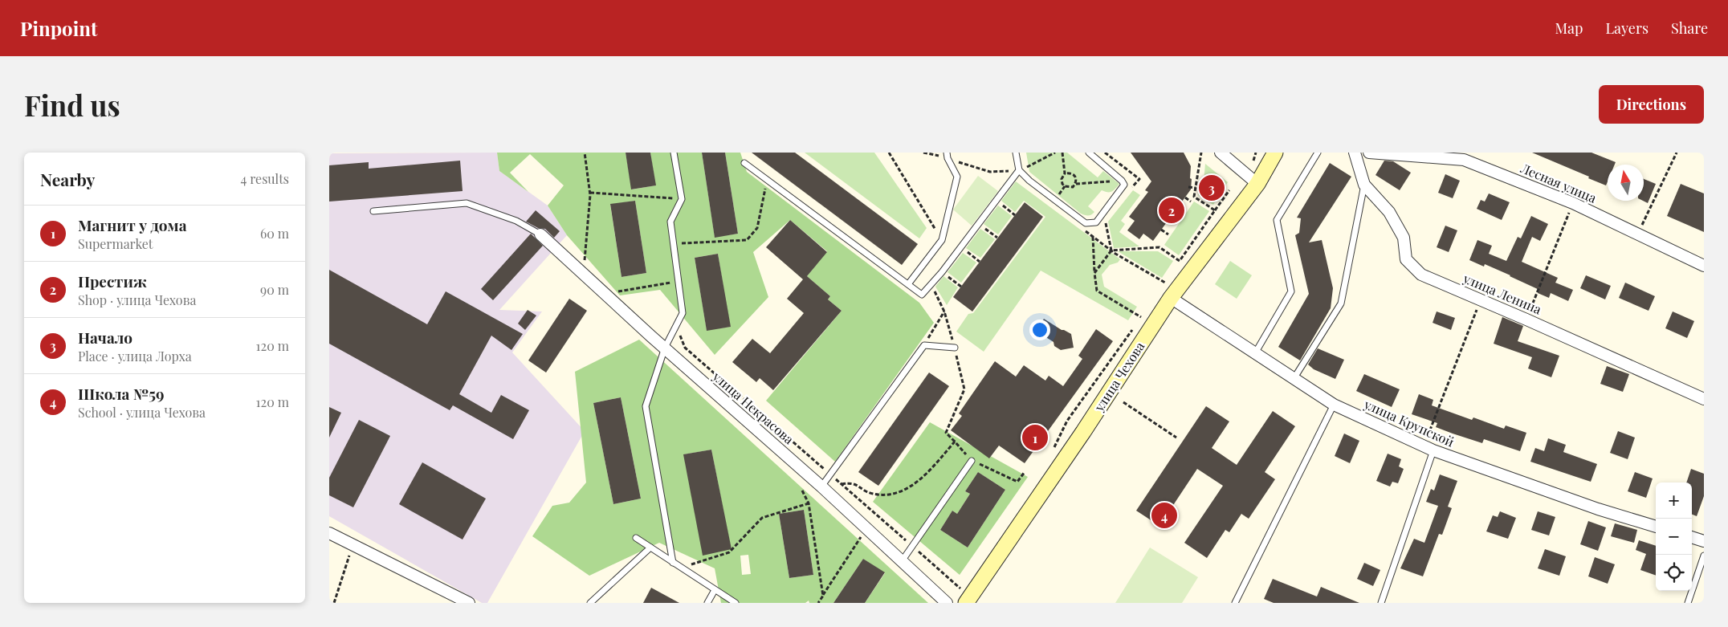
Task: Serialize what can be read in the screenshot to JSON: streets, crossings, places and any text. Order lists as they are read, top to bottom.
{
  "streets": {
    "main road": ["улица Чехова"],
    "street": [
      "Лесная улица",
      "улица Ленина",
      "улица Некрасова",
      "улица Крупской"
    ]
  },
  "crossings": [
    ["улица Чехова", "улица Крупской"]
  ],
  "north": "top",
  "page": {
    "header": "Pinpoint",
    "nav": ["Map", "Layers", "Share"],
    "buttons": "Directions",
    "title": "Find us",
    "heading": ["Nearby", "4 results"],
    "pins": [
      "3",
      "2",
      "1",
      "4"
    ],
    "list": [
      {
        "mark": "1",
        "name": "Магнит у дома",
        "note": "Supermarket",
        "value": "60 m"
      },
      {
        "mark": "2",
        "name": "Престиж",
        "note": "Shop · улица Чехова",
        "value": "90 m"
      },
      {
        "mark": "3",
        "name": "Начало",
        "note": "Place · улица Лорха",
        "value": "120 m"
      },
      {
        "mark": "4",
        "name": "Школа №59",
        "note": "School · улица Чехова",
        "value": "120 m"
      }
    ],
    "map_buttons": ["+", "−"]
  }
}
